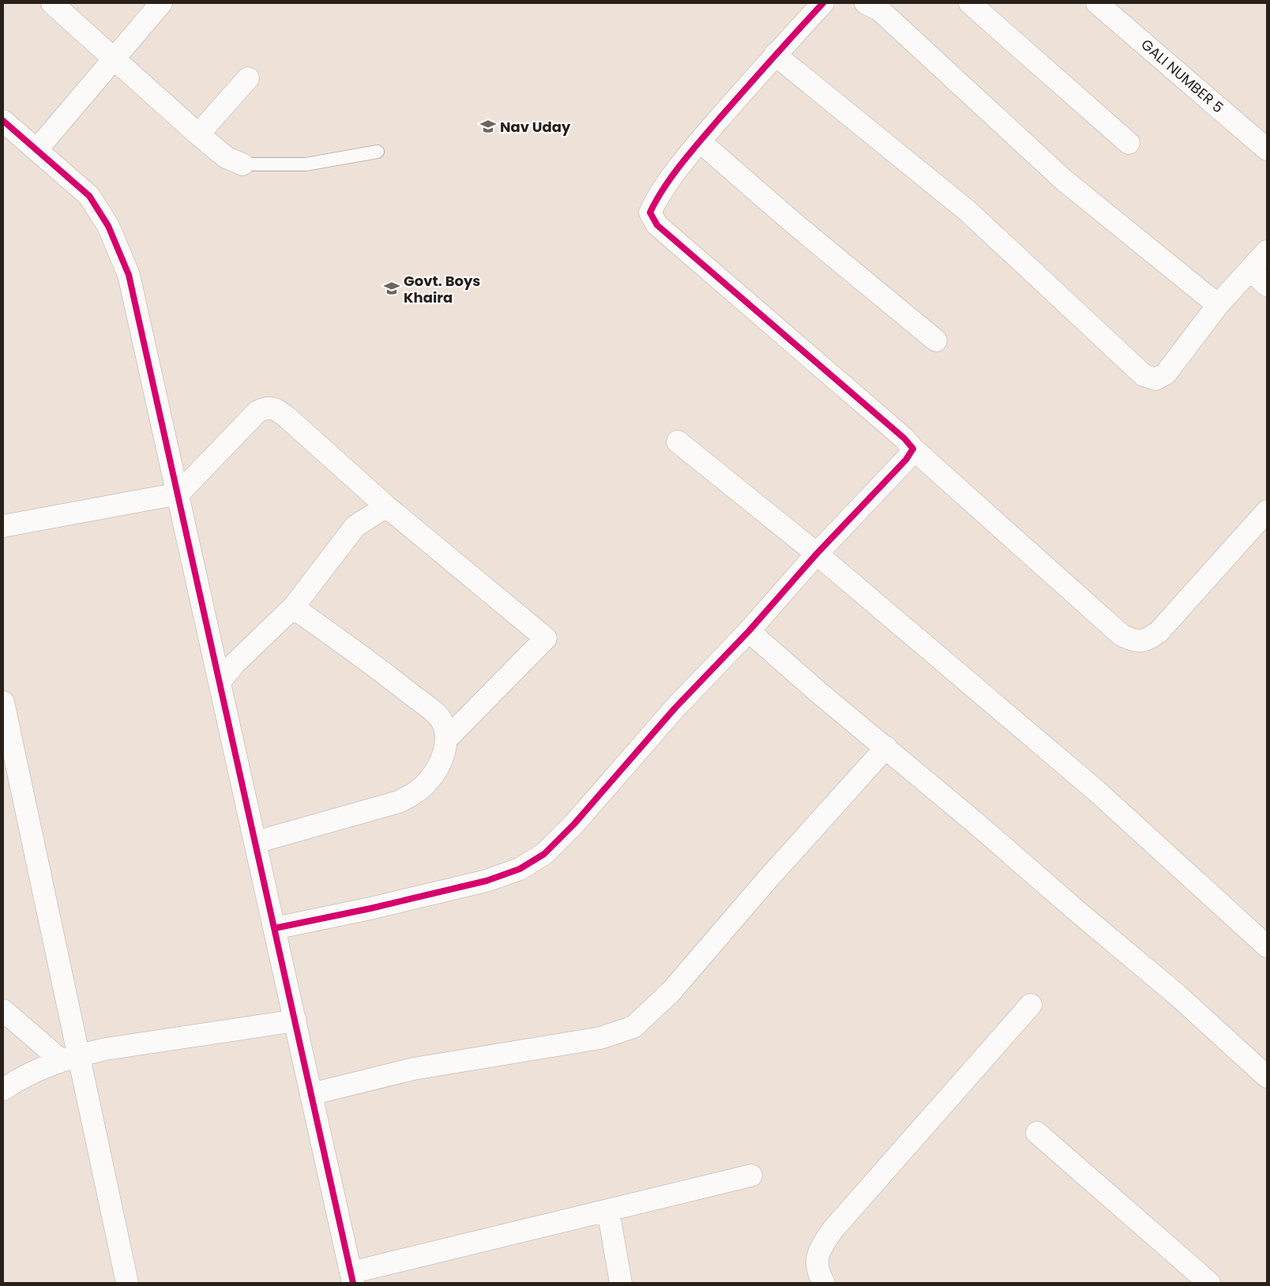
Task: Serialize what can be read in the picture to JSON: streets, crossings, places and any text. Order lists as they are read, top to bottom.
{
  "streets": {
    "street": ["GALI NUMBER 5"]
  },
  "places": {
    "school or university": ["Nav Uday", "Govt. Boys Khaira"]
  }
}
